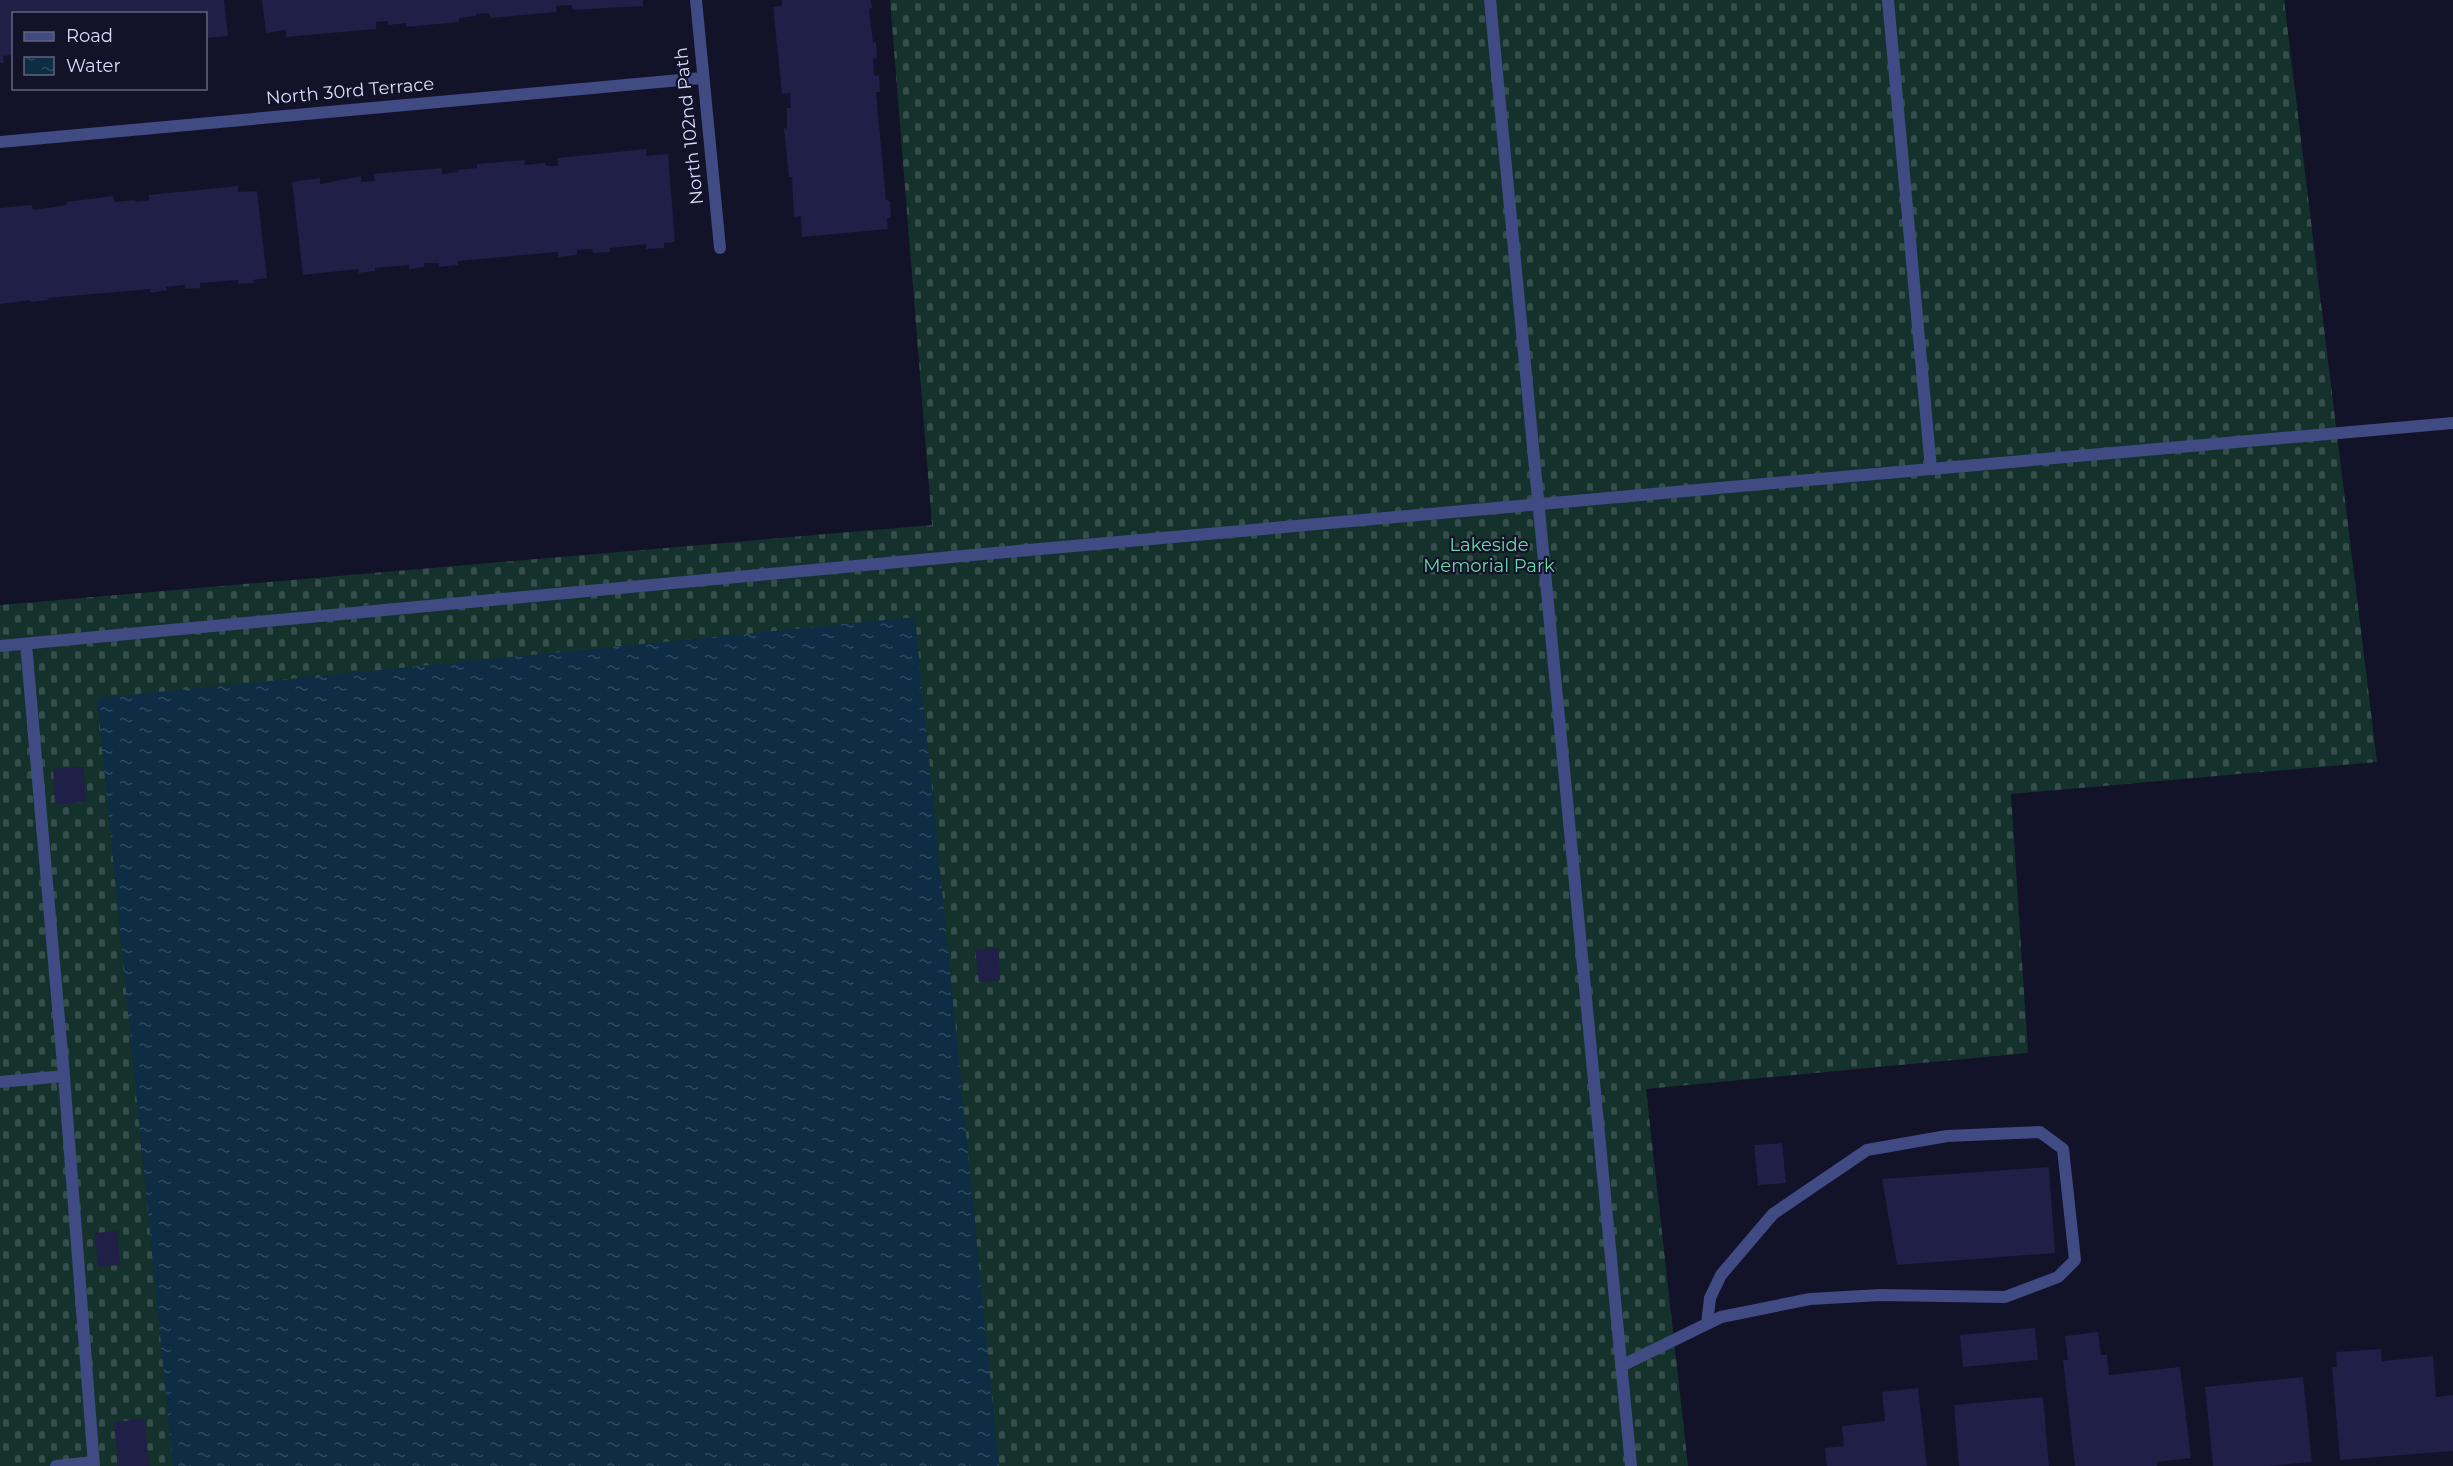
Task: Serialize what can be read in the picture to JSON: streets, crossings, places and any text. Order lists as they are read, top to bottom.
{
  "streets": {
    "street": ["North 30rd Terrace", "North 102nd Path"]
  },
  "crossings": [
    ["North 30rd Terrace", "North 102nd Path"]
  ],
  "parks": ["Lakeside Memorial Park"],
  "legend": ["Road", "Water"]
}
